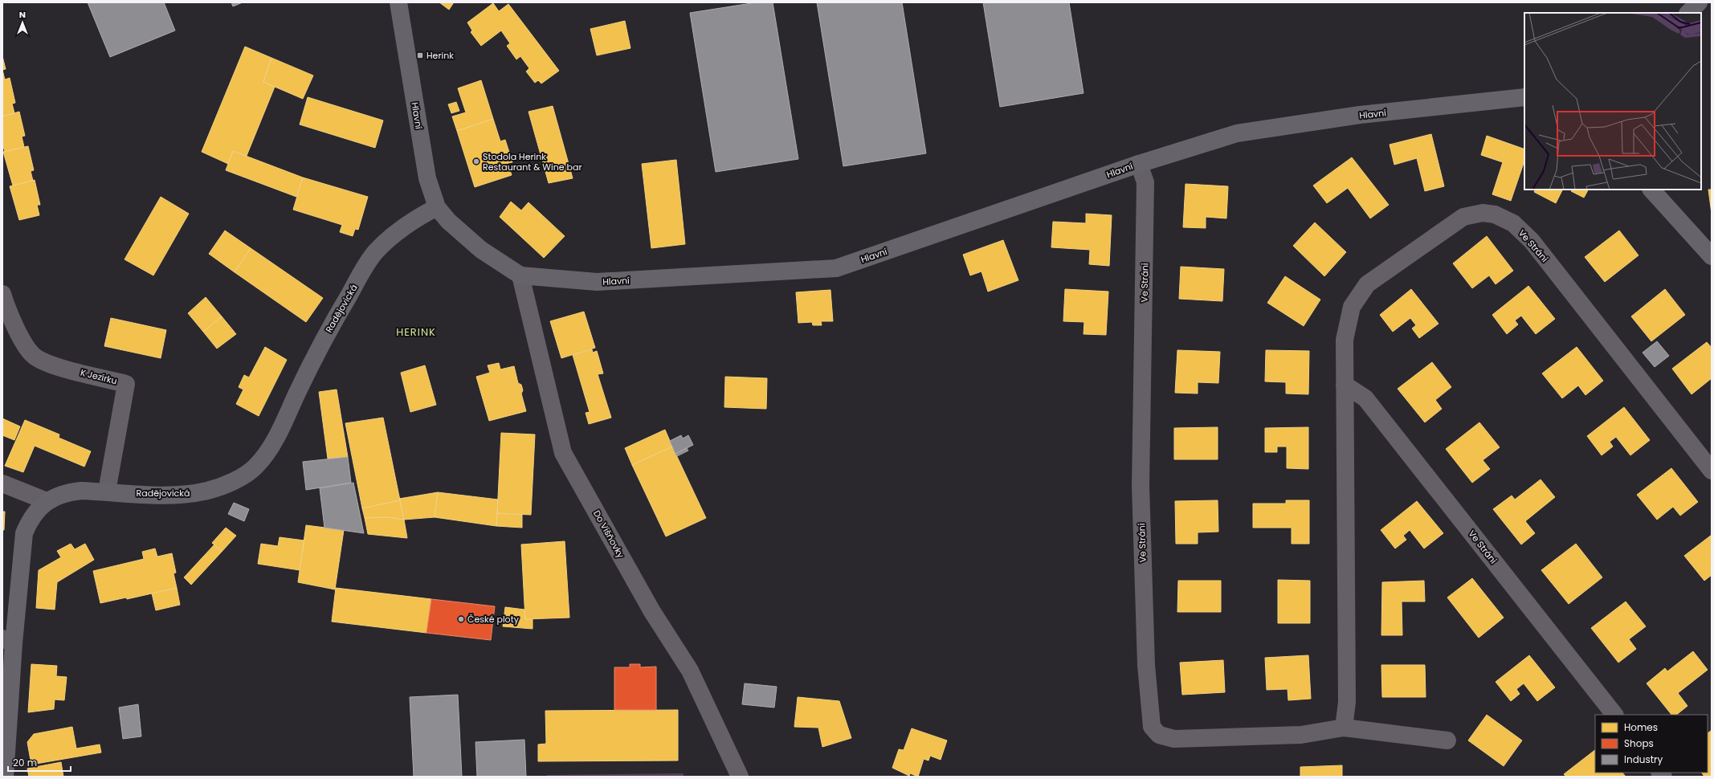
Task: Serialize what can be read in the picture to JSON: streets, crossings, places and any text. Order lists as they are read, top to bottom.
{
  "streets": {
    "street": [
      "Hlavní",
      "Ve Stráni",
      "Radějovická",
      "K Jezírku",
      "Do Višňovky"
    ]
  },
  "crossings": [
    ["Hlavní", "Ve Stráni"],
    ["Hlavní", "Radějovická"],
    ["Hlavní", "Do Višňovky"],
    ["Radějovická", "K Jezírku"]
  ],
  "districts": ["HERINK"],
  "places": {
    "transit": ["Herink"],
    "other": ["Stodola Herink Restaurant & Wine bar", "České ploty"]
  },
  "legend": ["Homes", "Shops", "Industry"],
  "scale_bar": "20 m",
  "north": "top"
}
